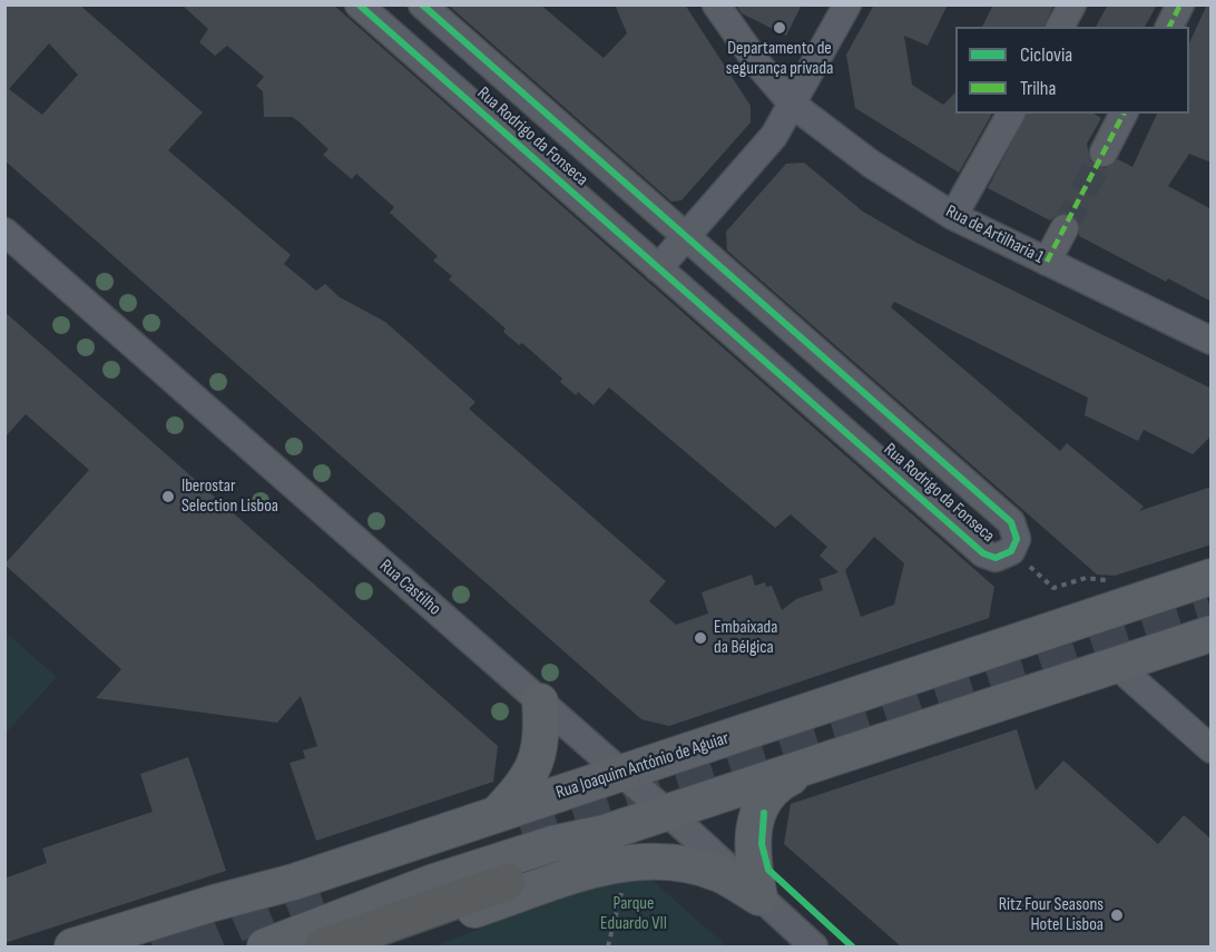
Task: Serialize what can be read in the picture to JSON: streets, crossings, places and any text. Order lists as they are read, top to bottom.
{
  "streets": {
    "main road": ["Rua Joaquim António de Aguiar"],
    "street": ["Rua Rodrigo da Fonseca", "Rua de Artilharia 1", "Rua Castilho"]
  },
  "crossings": [
    ["Rua Castilho", "Rua Joaquim António de Aguiar"]
  ],
  "parks": ["Parque Eduardo VII"],
  "places": [
    "Departamento de segurança privada",
    "Iberostar Selection Lisboa",
    "Embaixada da Bélgica",
    "Ritz Four Seasons Hotel Lisboa"
  ],
  "legend": ["Ciclovia", "Trilha"]
}
